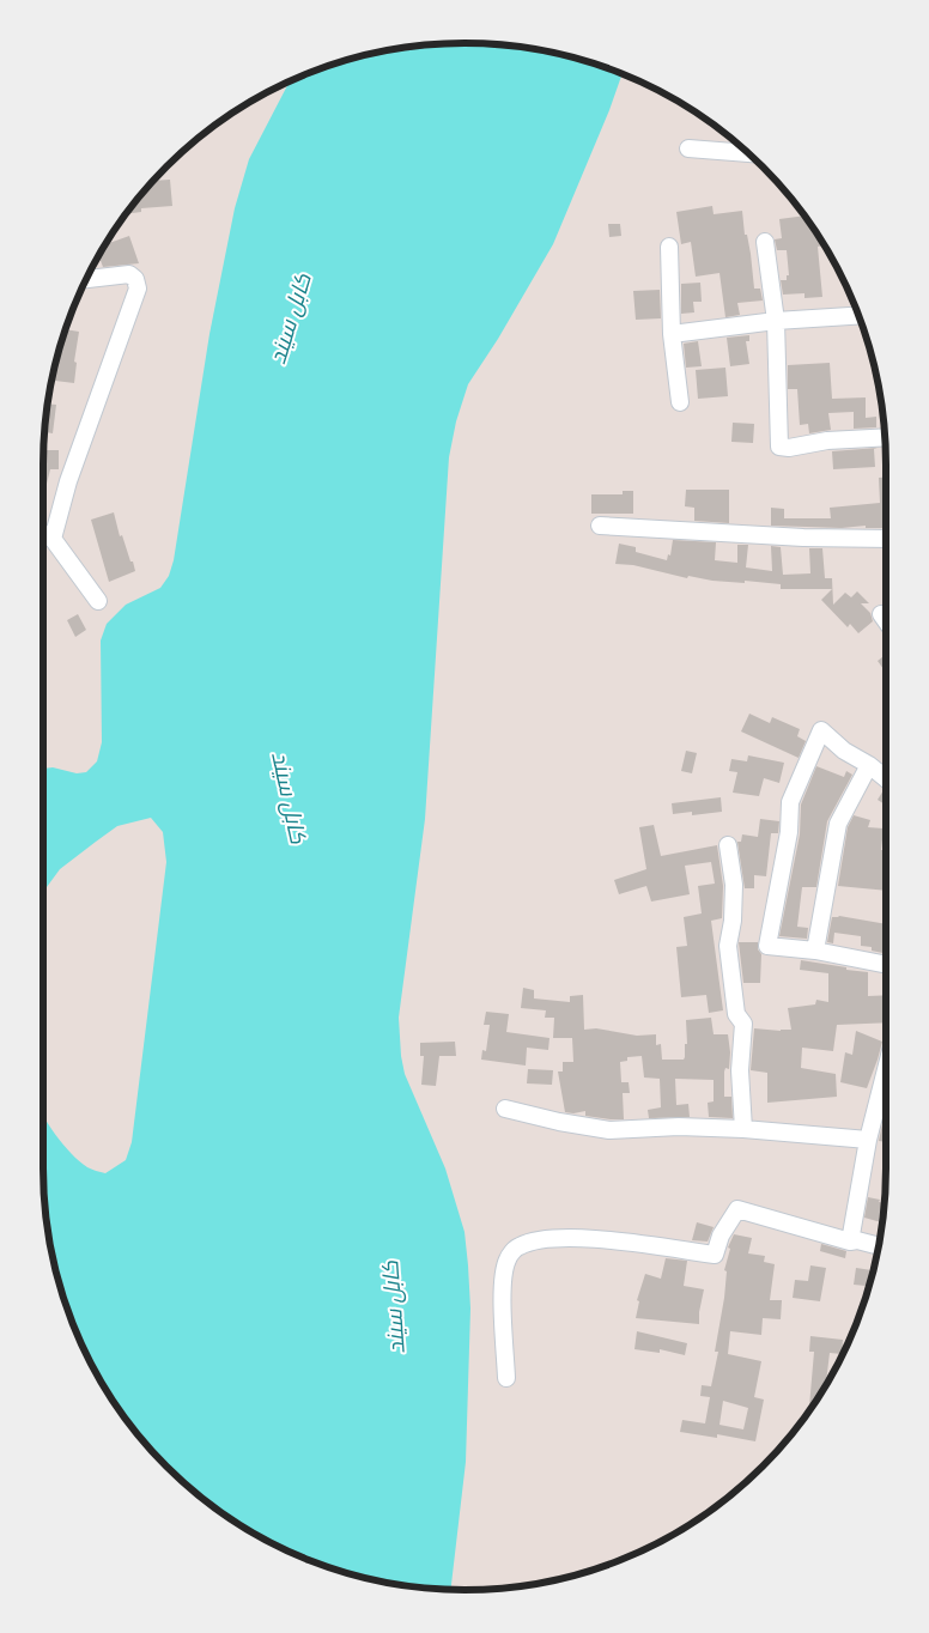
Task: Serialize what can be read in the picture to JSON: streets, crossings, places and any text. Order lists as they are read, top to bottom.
{
  "water": ["کابل سيند"]
}
